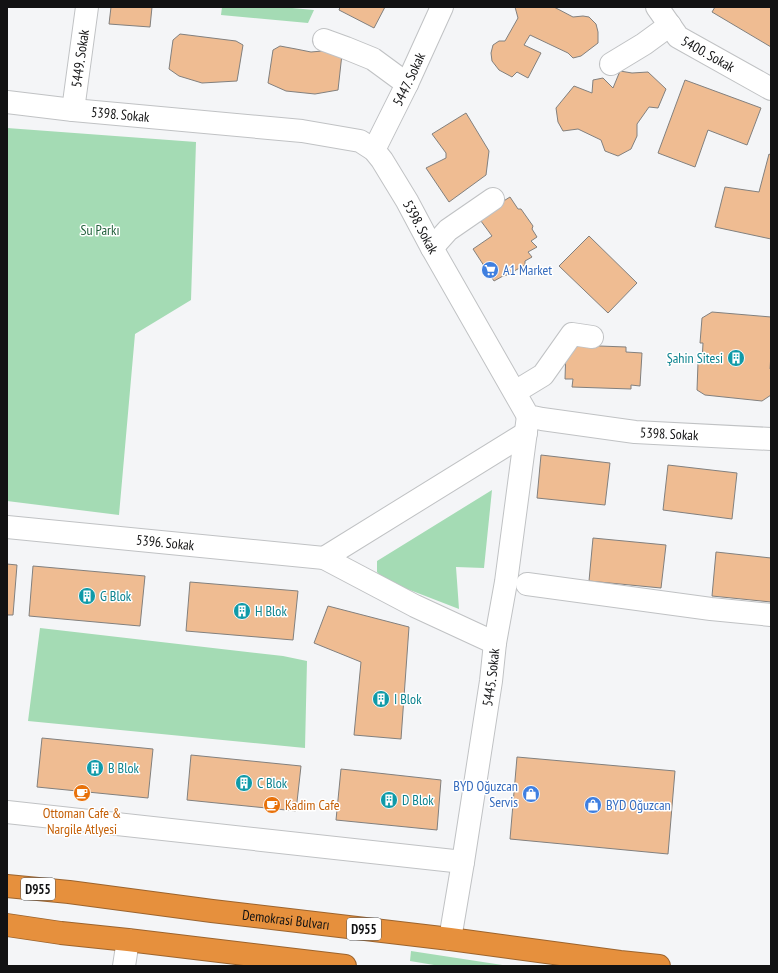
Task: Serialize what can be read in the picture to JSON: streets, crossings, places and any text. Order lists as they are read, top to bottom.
{
  "streets": {
    "highway": ["D955", "Demokrasi Bulvarı"],
    "street": [
      "5400. Sokak",
      "5449. Sokak",
      "5447. Sokak",
      "5398. Sokak",
      "5396. Sokak",
      "5445. Sokak"
    ]
  },
  "crossings": [
    ["5449. Sokak", "5398. Sokak"],
    ["5447. Sokak", "5398. Sokak"],
    ["5398. Sokak", "5445. Sokak"],
    ["5445. Sokak", "Demokrasi Bulvarı"]
  ],
  "parks": ["Su Parkı"],
  "places": {
    "supermarket": ["A1 Market"],
    "building": [
      "Şahin Sitesi",
      "G Blok",
      "H Blok",
      "I Blok",
      "B Blok",
      "C Blok",
      "D Blok"
    ],
    "cafe": ["Ottoman Cafe & Nargile Atlyesi", "Kadim Cafe"],
    "shop": ["BYD Oğuzcan Servis", "BYD Oğuzcan"]
  }
}
